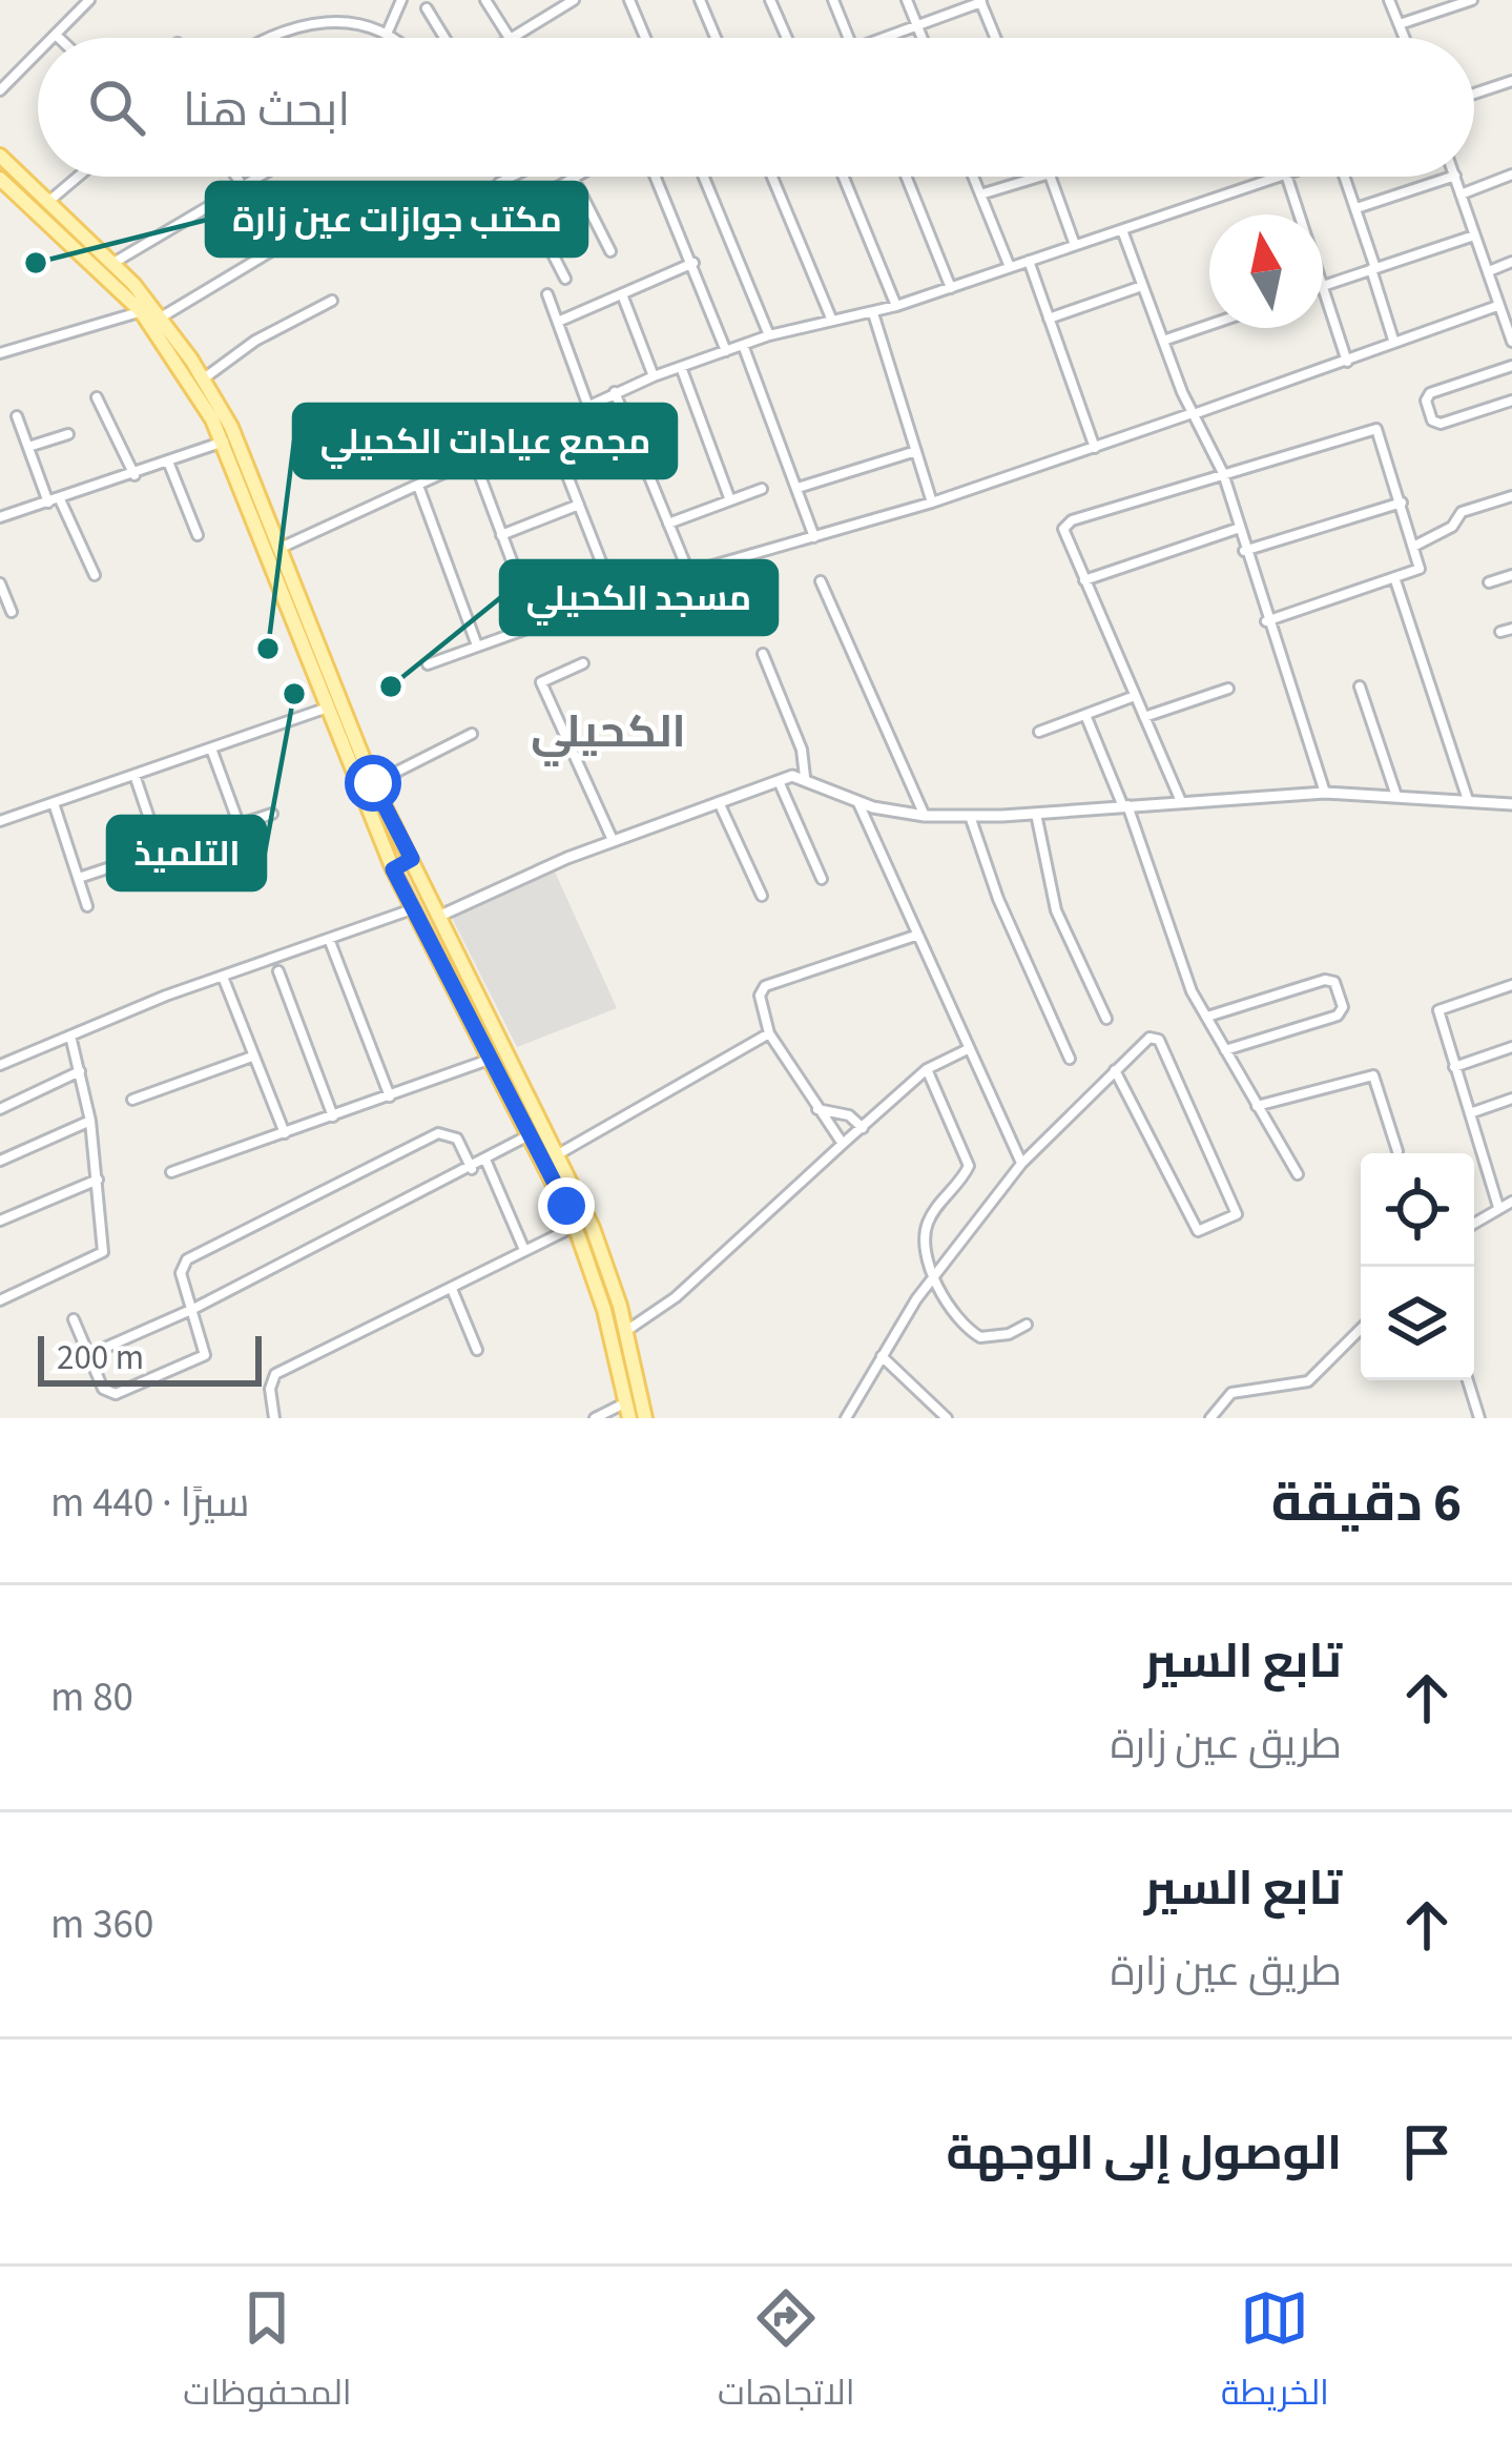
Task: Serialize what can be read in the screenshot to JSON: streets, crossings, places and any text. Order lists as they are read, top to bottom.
{
  "districts": ["الكحيلي"],
  "places": [
    "مكتب جوازات عين زارة",
    "مجمع عيادات الكحيلي",
    "مسجد الكحيلي",
    "التلميذ"
  ],
  "scale_bar": "200 m",
  "north": "top",
  "page": {
    "search": "ابحث هنا",
    "scale": "200 m",
    "heading": ["6 دقيقة", "سيرًا · 440 m"],
    "list": [
      ["تابع السير", "طريق عين زارة", "80 m"],
      ["تابع السير", "طريق عين زارة", "360 m"],
      "الوصول إلى الوجهة"
    ],
    "nav": ["الخريطة", "الاتجاهات", "المحفوظات"]
  }
}
